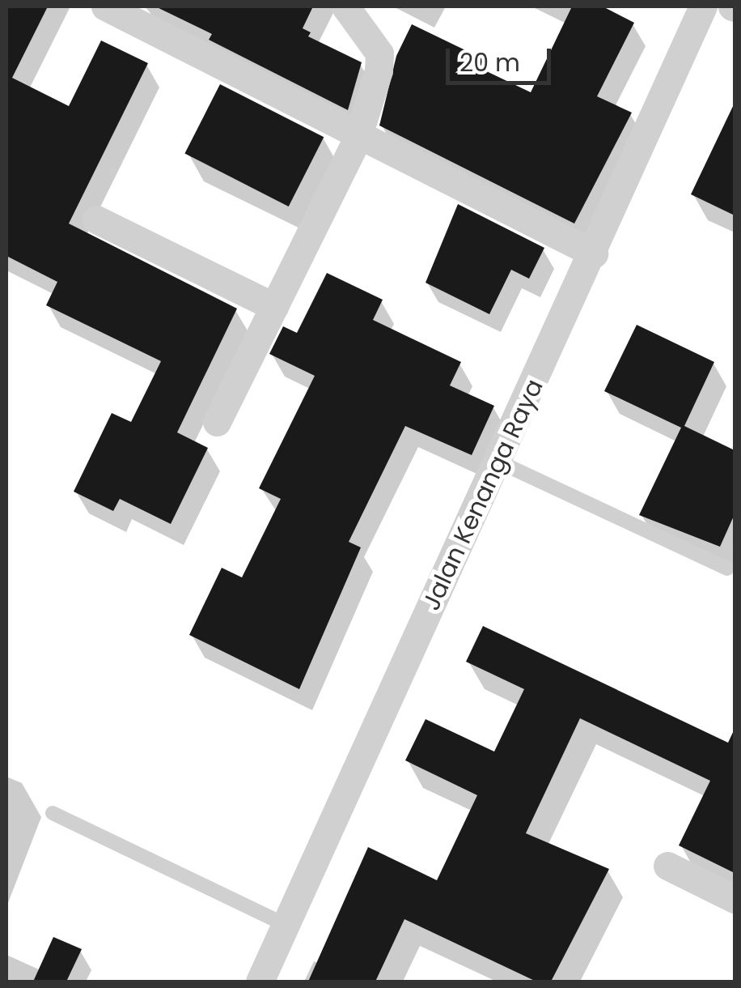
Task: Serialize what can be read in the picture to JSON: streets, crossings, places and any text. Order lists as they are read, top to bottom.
{
  "streets": {
    "street": ["Jalan Kenanga Raya"]
  },
  "scale_bar": "20 m"
}
